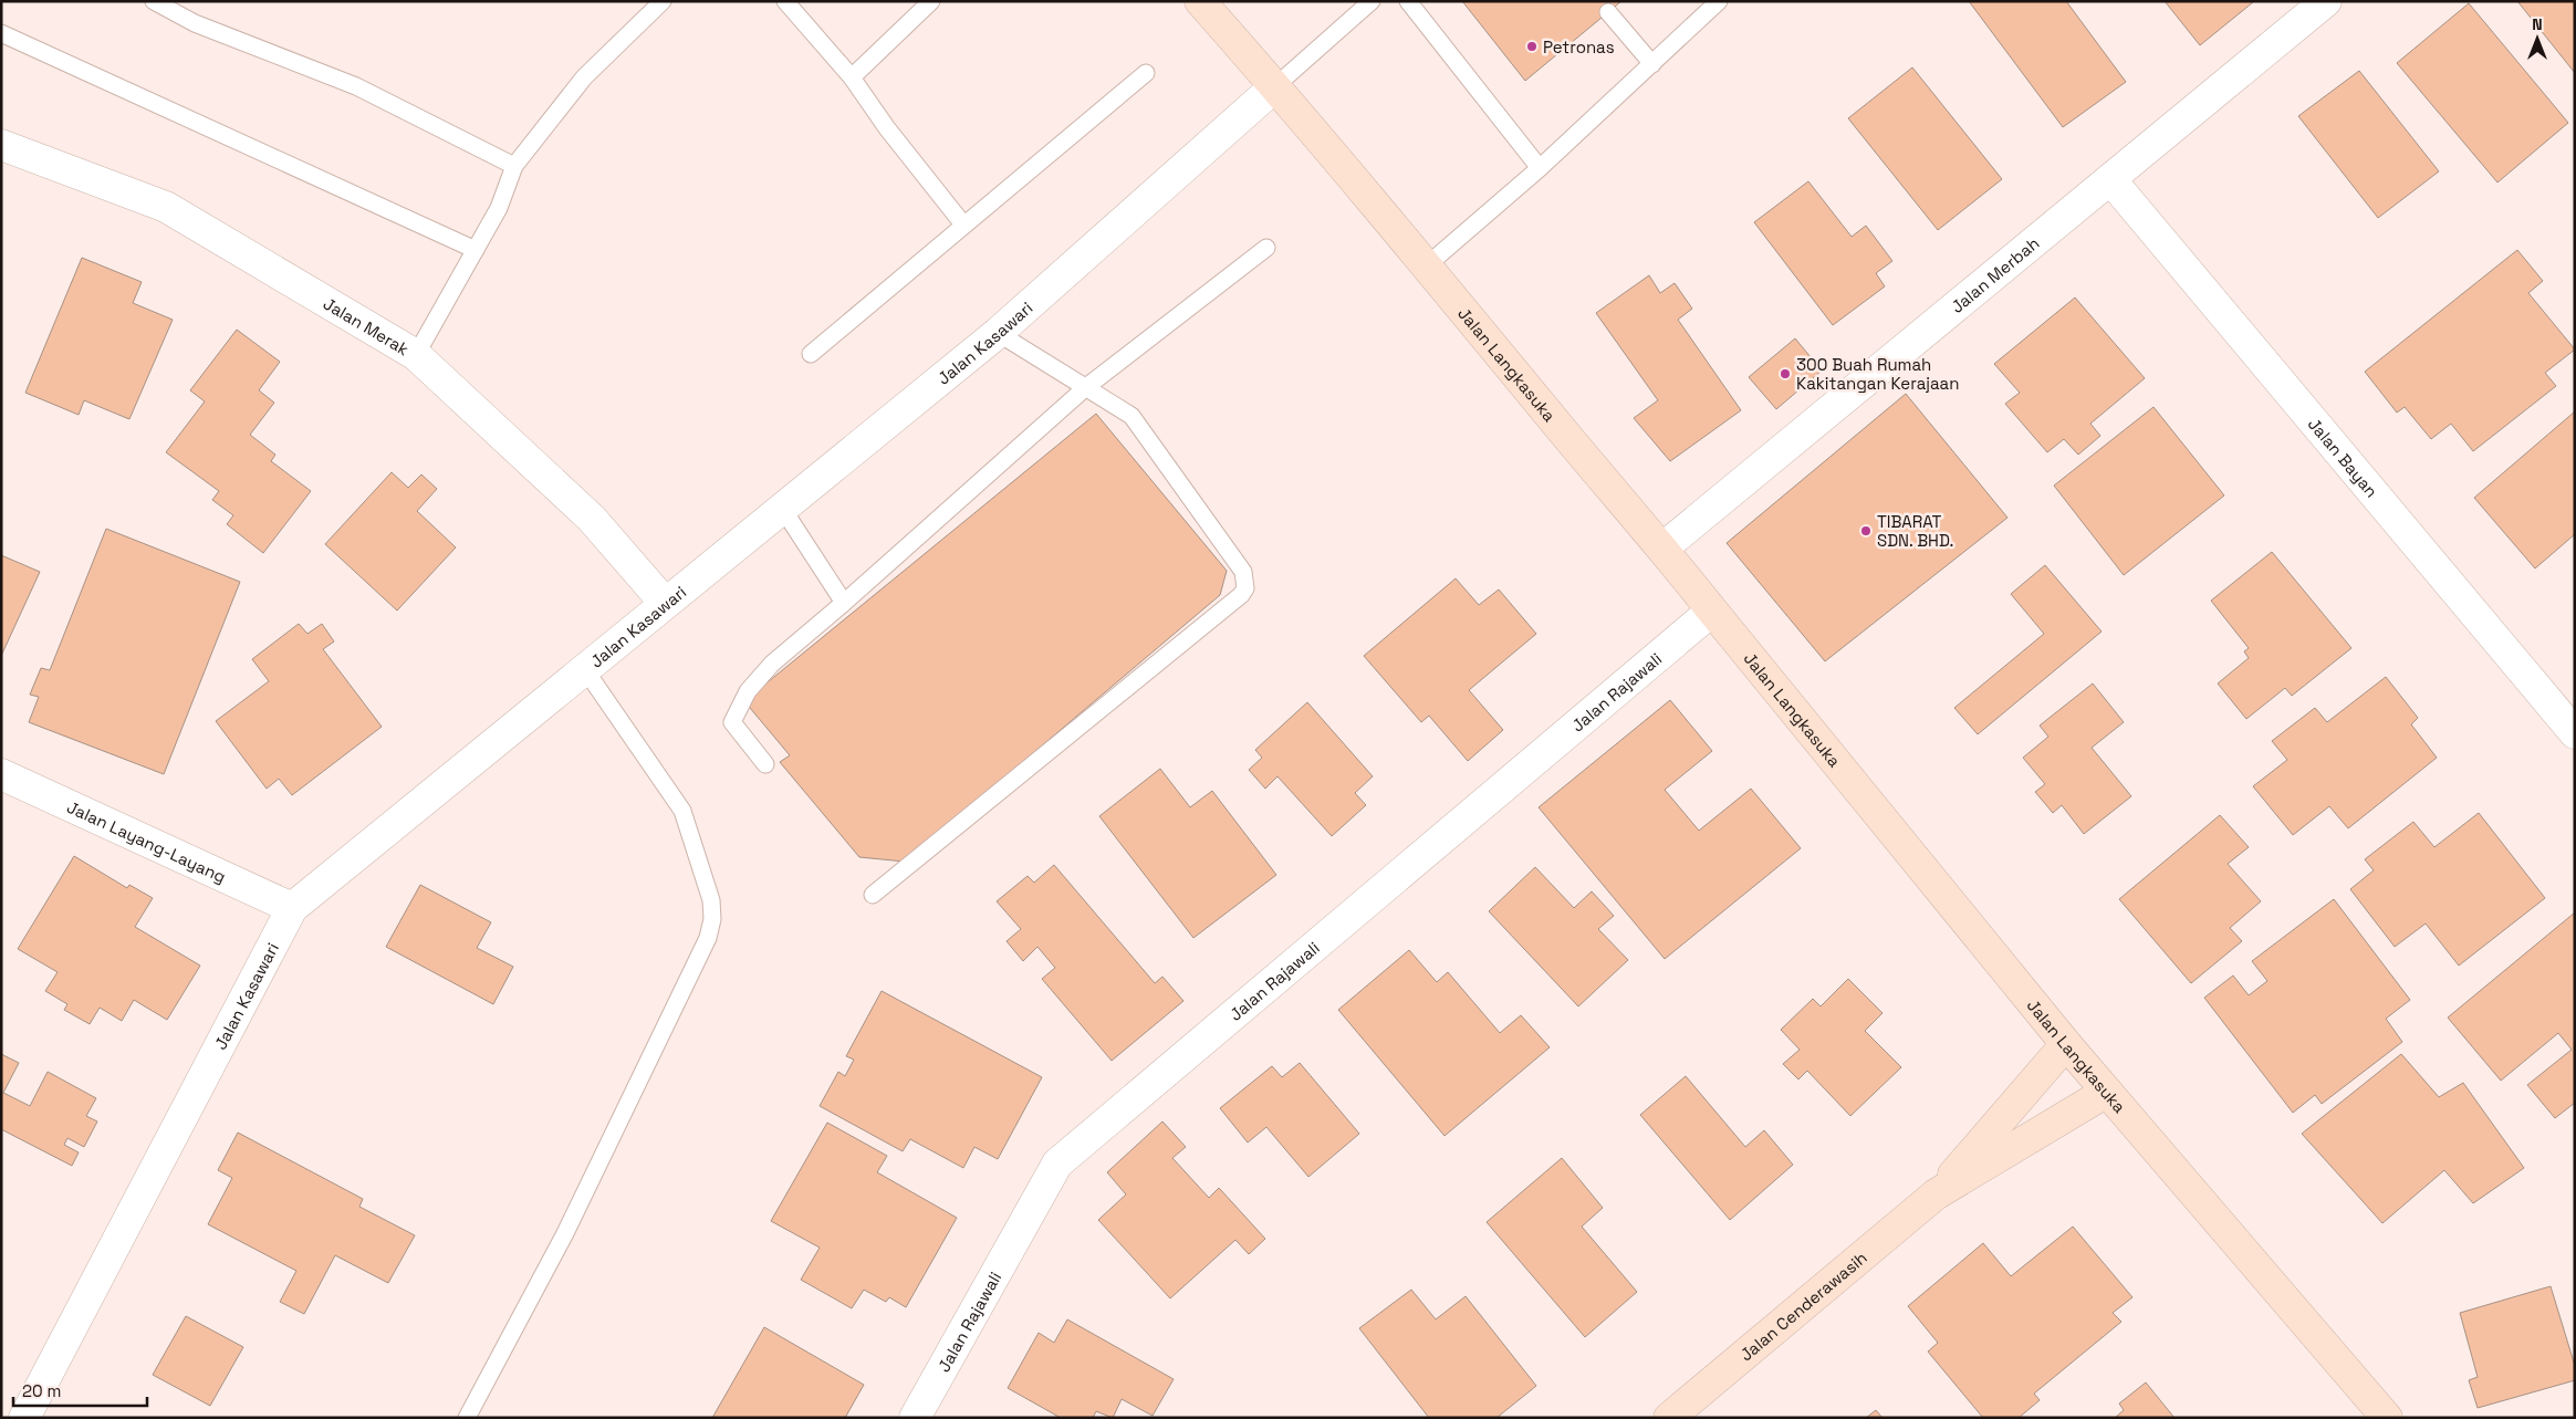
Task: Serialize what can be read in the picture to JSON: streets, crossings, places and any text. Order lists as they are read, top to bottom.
{
  "streets": {
    "main road": ["Jalan Langkasuka", "Jalan Cenderawasih"],
    "street": [
      "Jalan Merbah",
      "Jalan Merak",
      "Jalan Kasawari",
      "Jalan Bayan",
      "Jalan Rajawali",
      "Jalan Layang-Layang"
    ]
  },
  "crossings": [
    ["Jalan Merbah", "Jalan Langkasuka"],
    ["Jalan Merbah", "Jalan Bayan"],
    ["Jalan Merak", "Jalan Kasawari"],
    ["Jalan Kasawari", "Jalan Langkasuka"],
    ["Jalan Kasawari", "Jalan Layang-Layang"],
    ["Jalan Langkasuka", "Jalan Rajawali"],
    ["Jalan Langkasuka", "Jalan Cenderawasih"]
  ],
  "places": ["Petronas", "300 Buah Rumah Kakitangan Kerajaan", "TIBARAT SDN. BHD."],
  "scale_bar": "20 m",
  "north": "top"
}
